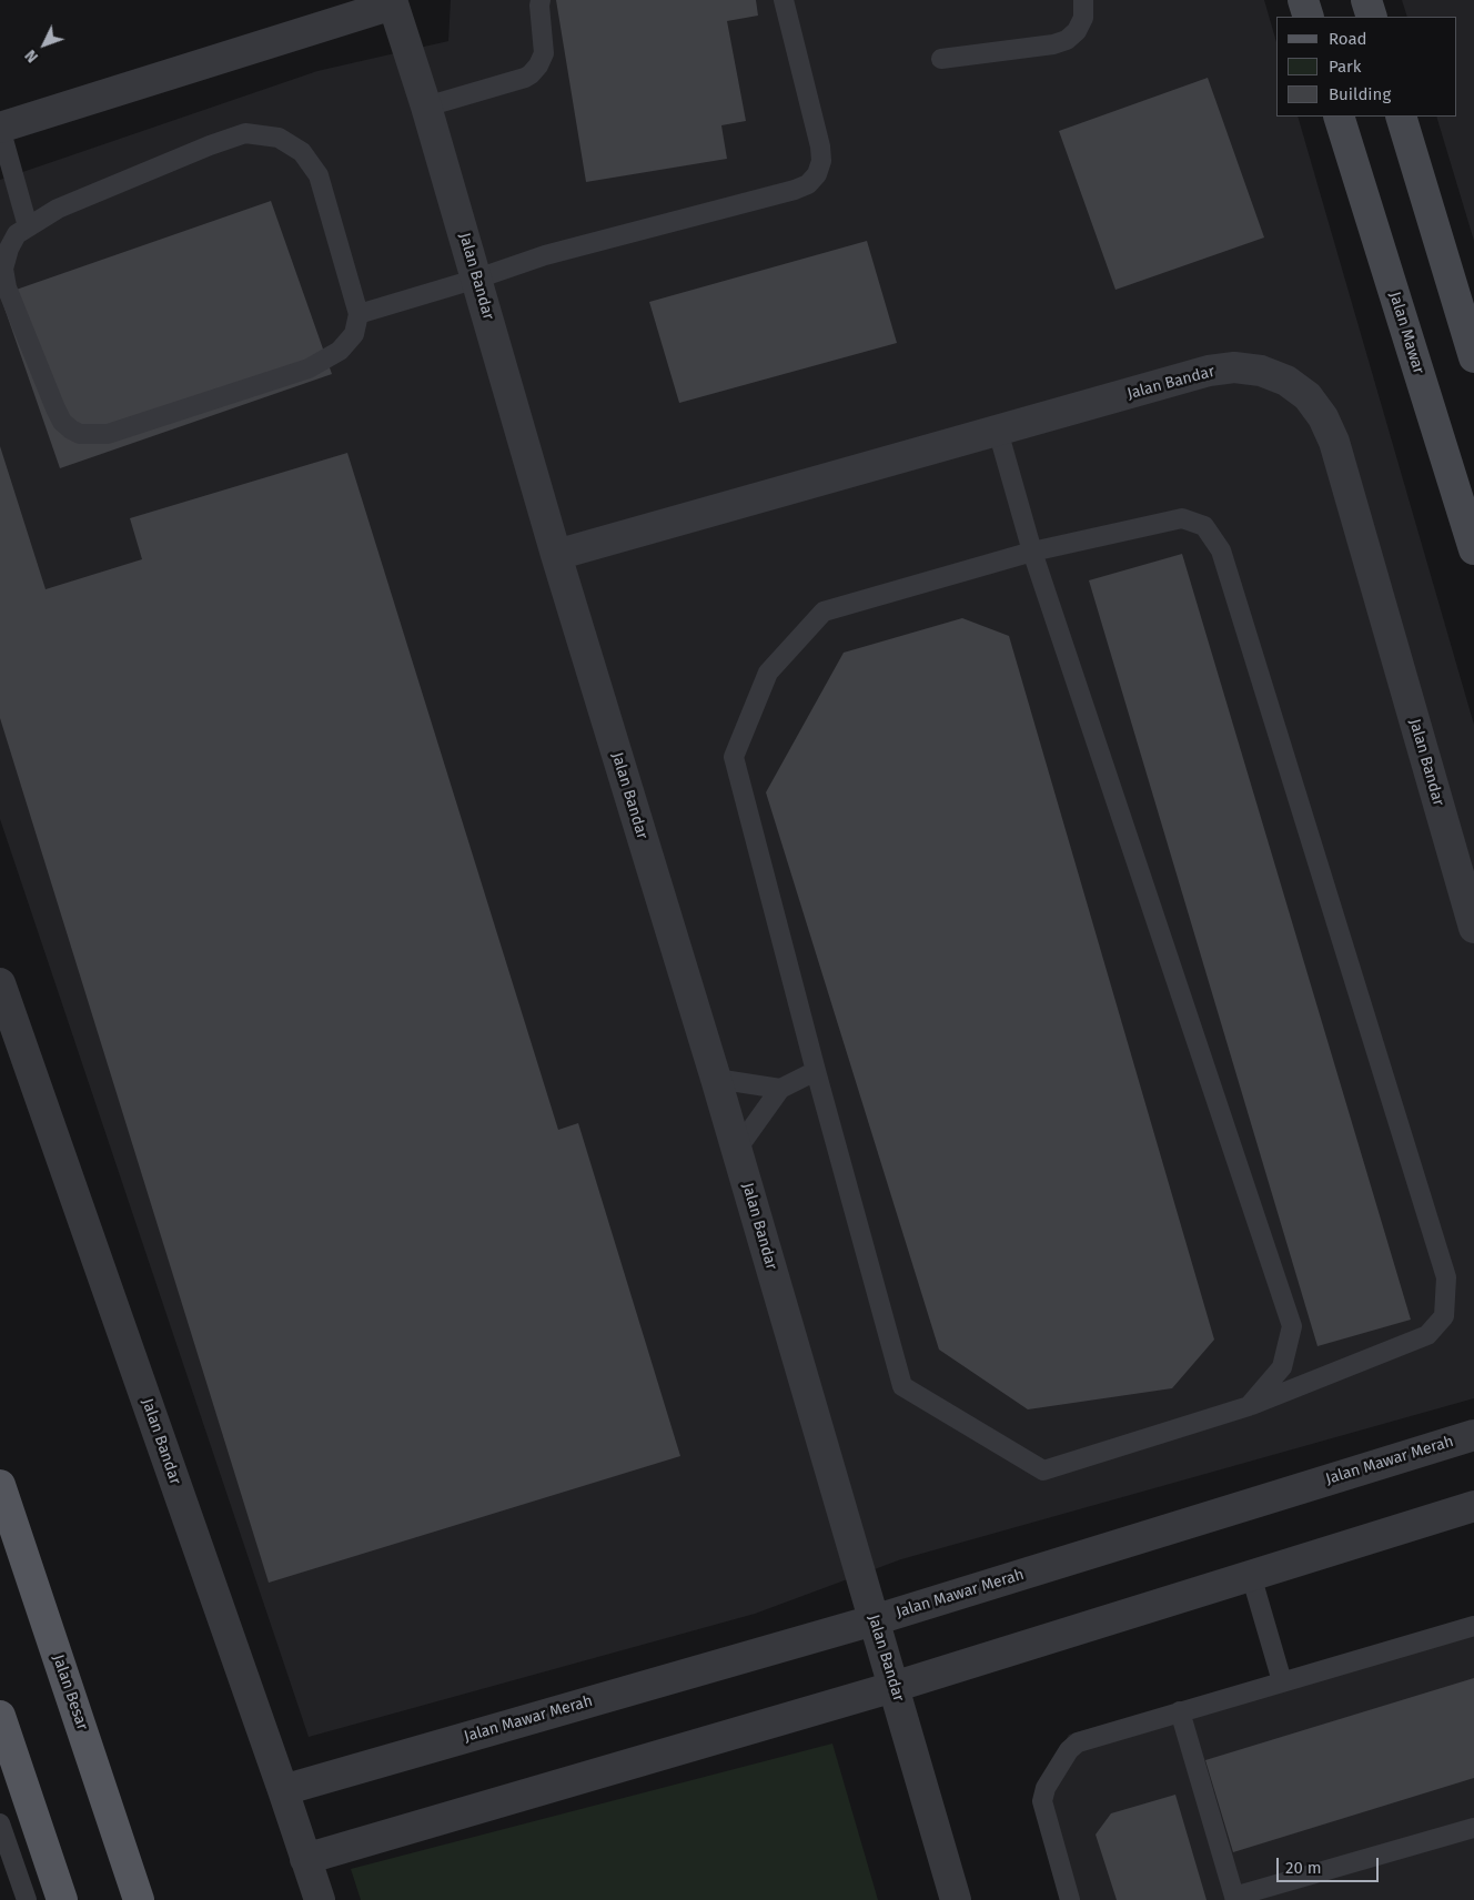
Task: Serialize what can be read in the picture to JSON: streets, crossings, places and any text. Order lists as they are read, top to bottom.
{
  "streets": {
    "main road": ["Jalan Besar"],
    "street": ["Jalan Bandar", "Jalan Mawar", "Jalan Mawar Merah"]
  },
  "crossings": [
    ["Jalan Bandar", "Jalan Mawar Merah"]
  ],
  "legend": ["Road", "Park", "Building"],
  "scale_bar": "20 m",
  "north": "bottom left"
}
